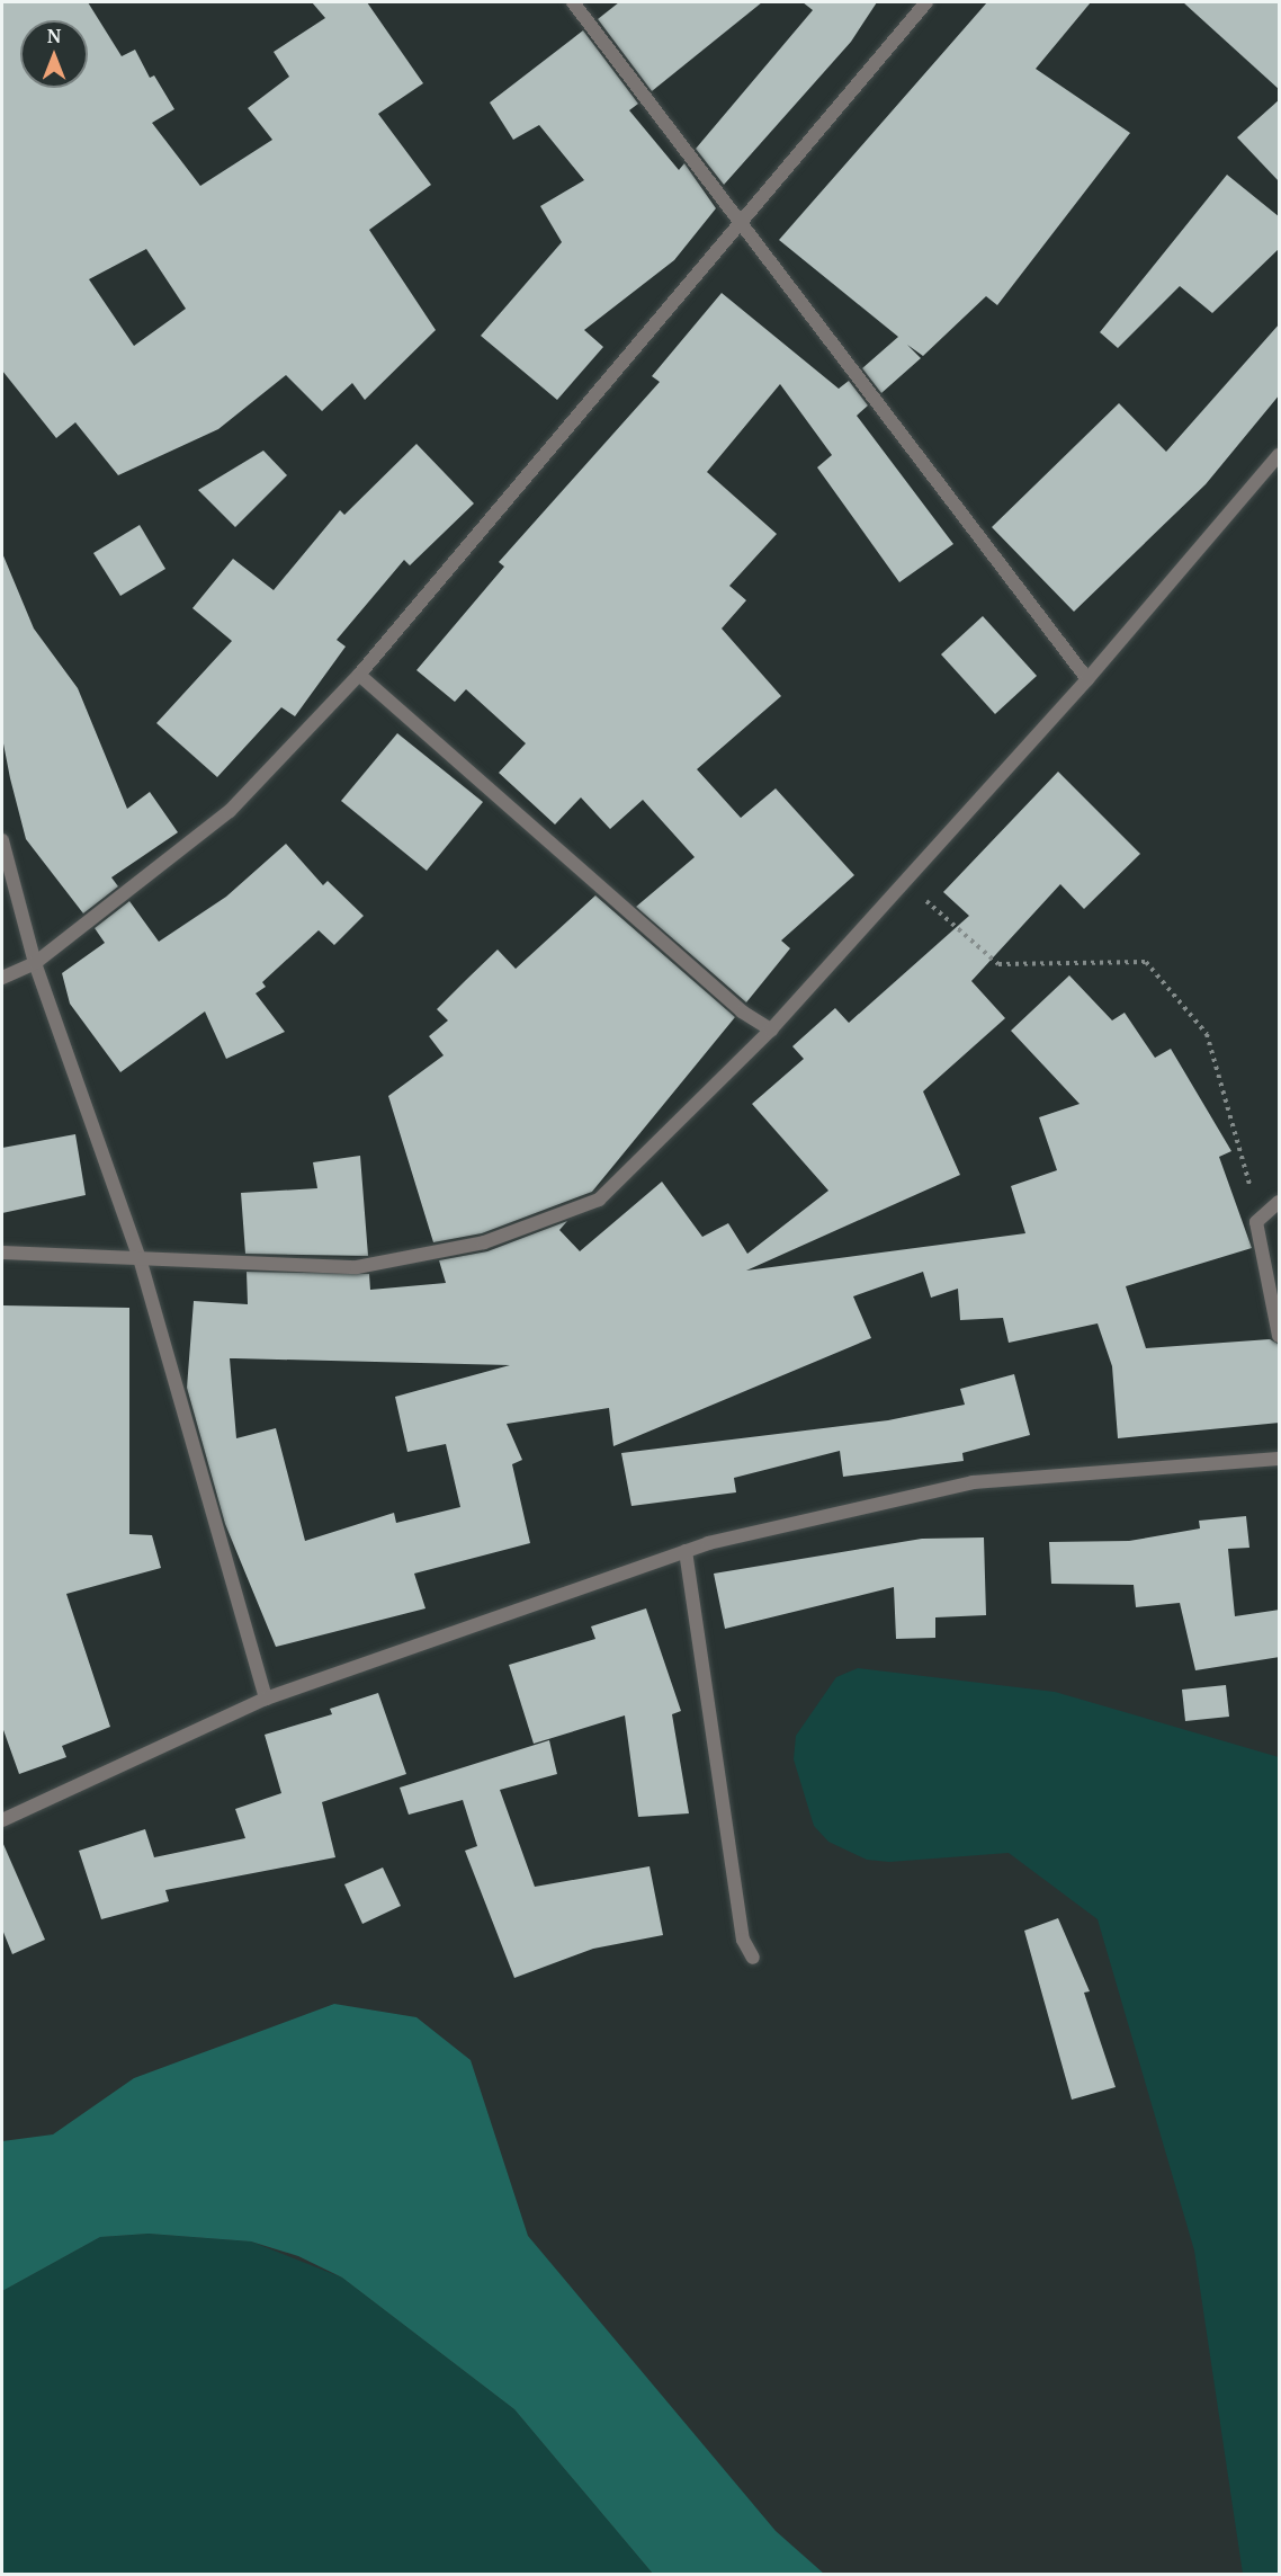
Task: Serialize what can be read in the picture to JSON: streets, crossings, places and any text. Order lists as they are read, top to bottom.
{
  "north": "top"
}
